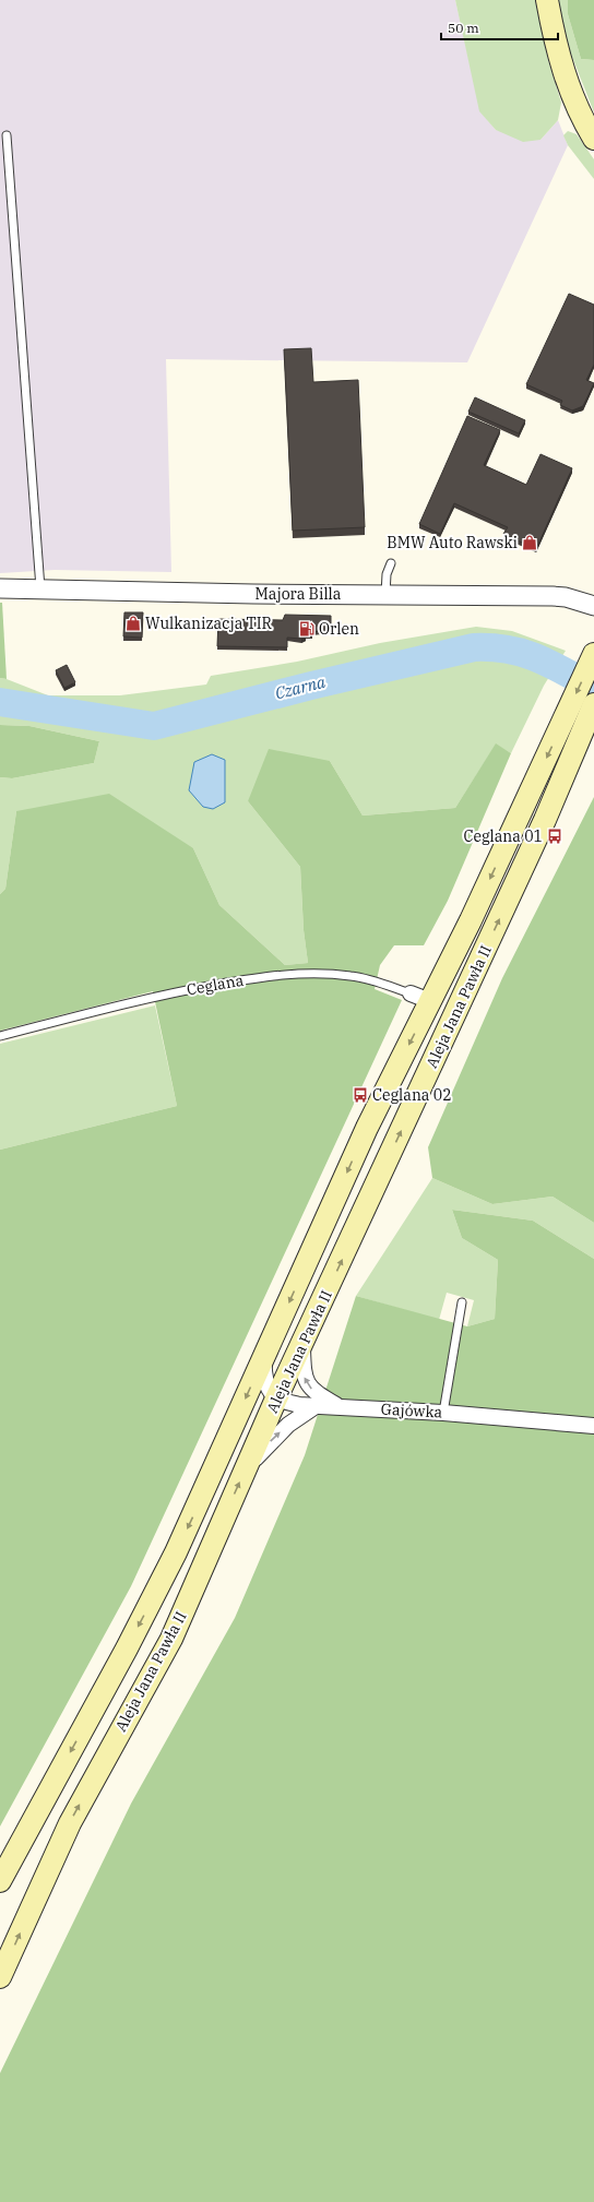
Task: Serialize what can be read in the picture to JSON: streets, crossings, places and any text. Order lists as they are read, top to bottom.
{
  "streets": {
    "main road": ["Aleja Jana Pawła II"],
    "street": ["Majora Billa", "Ceglana", "Gajówka"]
  },
  "crossings": [
    ["Ceglana", "Aleja Jana Pawła II"],
    ["Aleja Jana Pawła II", "Gajówka"]
  ],
  "water": ["Czarna"],
  "places": {
    "shop": ["BMW Auto Rawski", "Wulkanizacja TIR"],
    "fuel station": ["Orlen"],
    "bus stop": ["Ceglana 01", "Ceglana 02"]
  },
  "scale_bar": "50 m"
}
